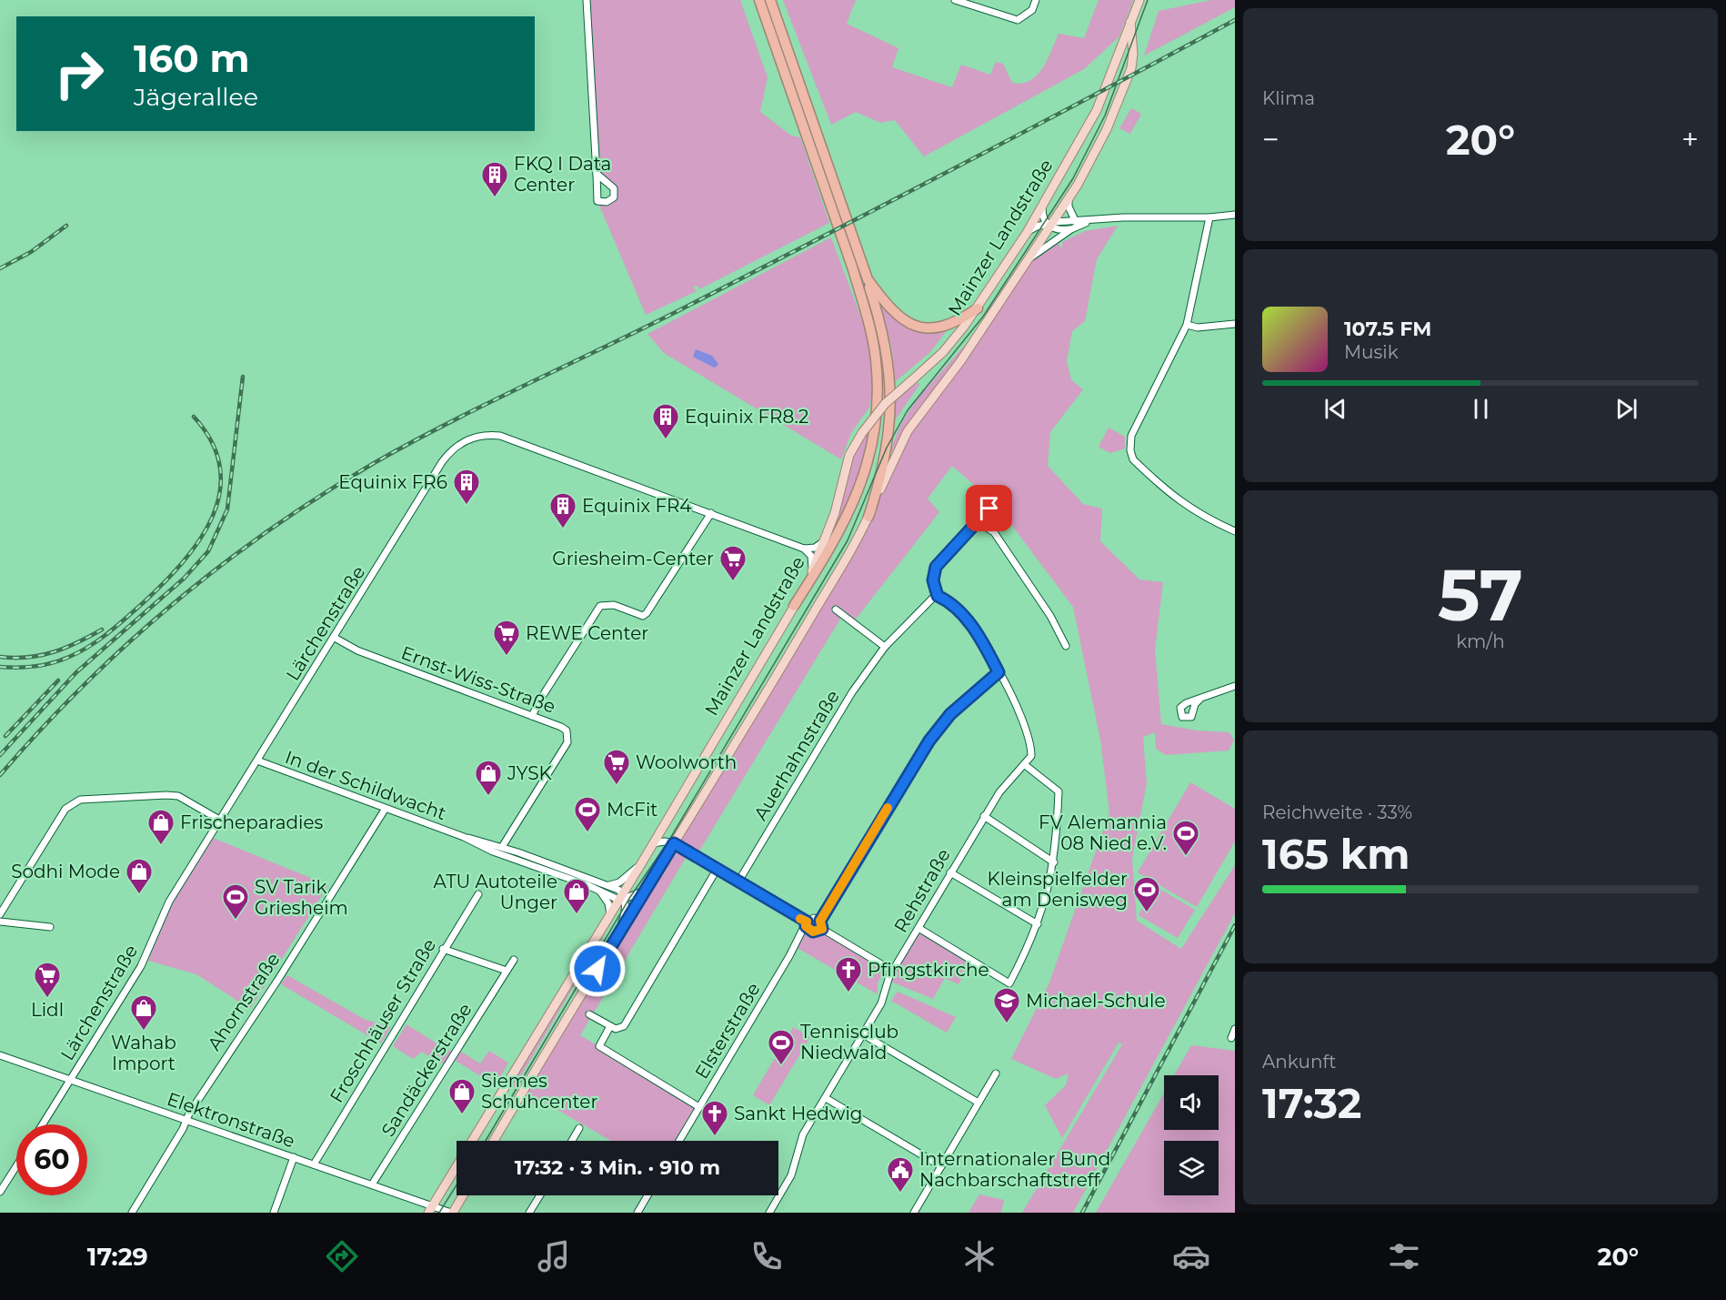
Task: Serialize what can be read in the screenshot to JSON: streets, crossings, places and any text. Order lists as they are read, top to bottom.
{
  "streets": {
    "main road": ["Mainzer Landstraße"],
    "street": [
      "Lärchenstraße",
      "Ernst-Wiss-Straße",
      "Auerhahnstraße",
      "In der Schildwacht",
      "Rehstraße",
      "Ahornstraße",
      "Froschhäuser Straße",
      "Elsterstraße",
      "Sandäckerstraße",
      "Elektronstraße"
    ]
  },
  "crossings": [
    ["Mainzer Landstraße", "In der Schildwacht"],
    ["Mainzer Landstraße", "Elektronstraße"],
    ["Lärchenstraße", "Ernst-Wiss-Straße"],
    ["Lärchenstraße", "In der Schildwacht"],
    ["Lärchenstraße", "Elektronstraße"],
    ["Ernst-Wiss-Straße", "In der Schildwacht"],
    ["In der Schildwacht", "Ahornstraße"],
    ["Ahornstraße", "Elektronstraße"],
    ["Froschhäuser Straße", "Elektronstraße"],
    ["Sandäckerstraße", "Elektronstraße"]
  ],
  "places": {
    "building": [
      "FKQ I Data Center",
      "Equinix FR8.2",
      "Equinix FR6",
      "Equinix FR4"
    ],
    "supermarket": [
      "Griesheim-Center",
      "REWE Center",
      "Woolworth",
      "Lidl"
    ],
    "shop": [
      "JYSK",
      "Frischeparadies",
      "Sodhi Mode",
      "ATU Autoteile Unger",
      "Wahab Import",
      "Siemes Schuhcenter"
    ],
    "sports": [
      "McFit",
      "FV Alemannia 08 Nied e.V.",
      "Kleinspielfelder am Denisweg",
      "SV Tarik Griesheim",
      "Tennisclub Niedwald"
    ],
    "church": ["Pfingstkirche", "Sankt Hedwig"],
    "school or university": ["Michael-Schule"],
    "public building": ["Internationaler Bund Nachbarschaftstreff"]
  },
  "page": {
    "tile": [
      "Klima",
      ["57", "km/h"],
      ["Reichweite · 33%", "165 km"],
      ["Ankunft", "17:32"]
    ],
    "turn": ["160 m", "Jägerallee"],
    "heat": ["−", "20°", "+"],
    "song": ["107.5 FM", "Musik"],
    "limit": "60",
    "trip": "17:32 · 3 Min. · 910 m",
    "tabs": ["17:29", "20°"]
  }
}
